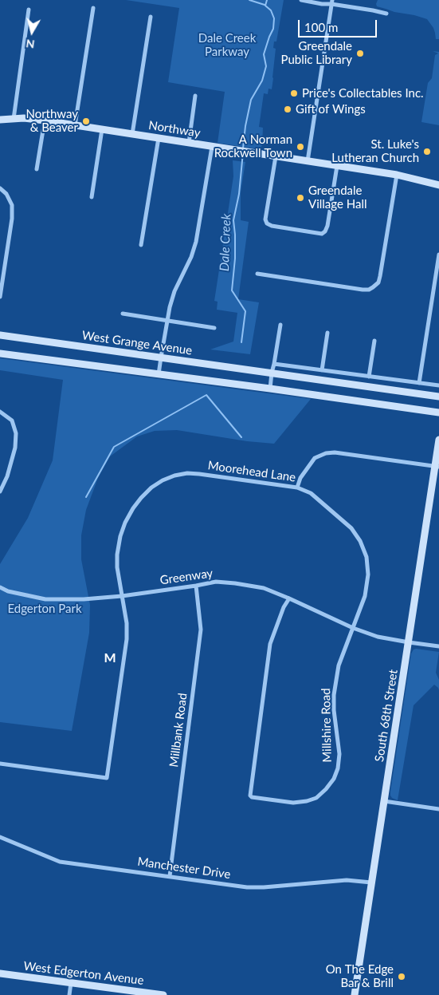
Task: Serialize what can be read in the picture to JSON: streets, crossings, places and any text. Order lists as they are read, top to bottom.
{
  "streets": {
    "street": [
      "Northway",
      "West Grange Avenue",
      "Moorehead Lane",
      "Greenway",
      "South 68th Street",
      "Millshire Road",
      "Millbank Road",
      "Manchester Drive",
      "West Edgerton Avenue"
    ]
  },
  "crossings": [
    ["Moorehead Lane", "Greenway"],
    ["Moorehead Lane", "Millshire Road"],
    ["Greenway", "South 68th Street"],
    ["Greenway", "Millshire Road"],
    ["Greenway", "Millbank Road"],
    ["South 68th Street", "Manchester Drive"],
    ["Millbank Road", "Manchester Drive"]
  ],
  "districts": ["M"],
  "water": ["Dale Creek"],
  "parks": ["Dale Creek Parkway", "Edgerton Park"],
  "places": [
    "Greendale Public Library",
    "Price's Collectables Inc.",
    "Gift of Wings",
    "Northway & Beaver",
    "A Norman Rockwell Town",
    "St. Luke's Lutheran Church",
    "Greendale Village Hall",
    "On The Edge Bar & Brill"
  ],
  "scale_bar": "100 m",
  "north": "bottom"
}
